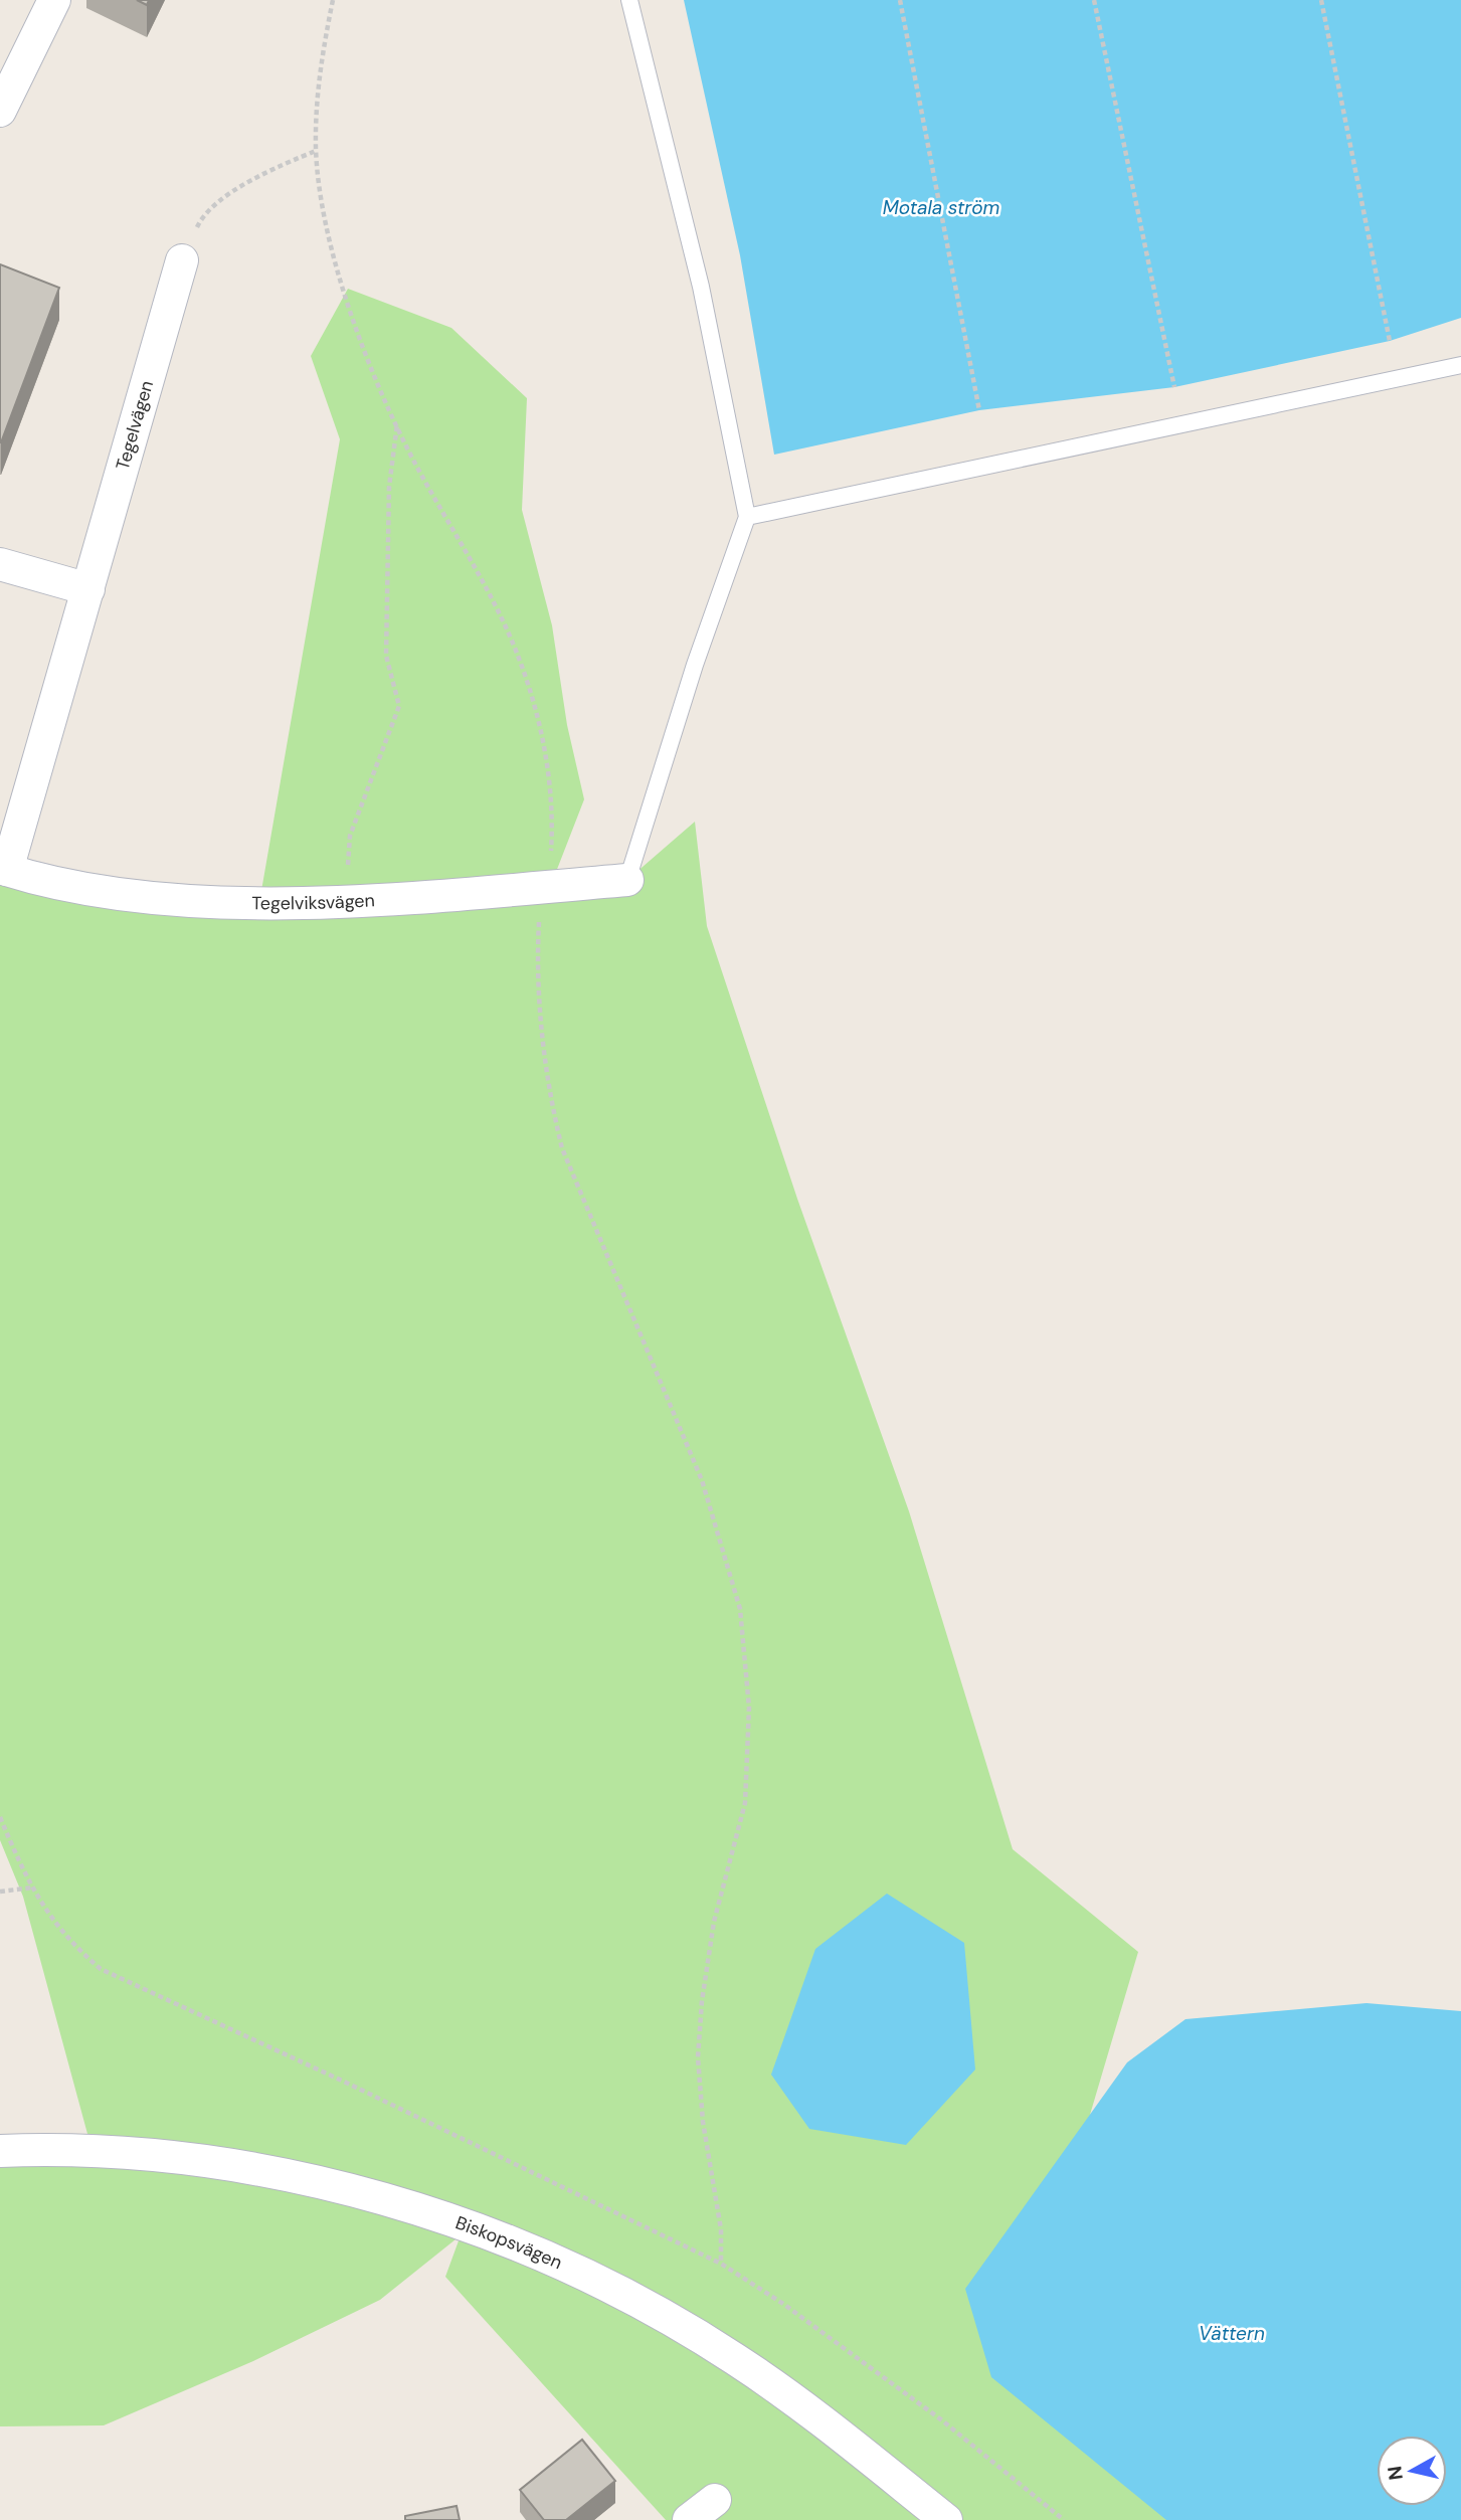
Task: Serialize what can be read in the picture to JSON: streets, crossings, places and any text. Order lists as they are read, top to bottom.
{
  "streets": {
    "street": ["Tegelvägen", "Tegelviksvägen", "Biskopsvägen"]
  },
  "crossings": [
    ["Tegelvägen", "Tegelviksvägen"]
  ],
  "water": ["Motala ström", "Vättern"],
  "north": "left"
}
